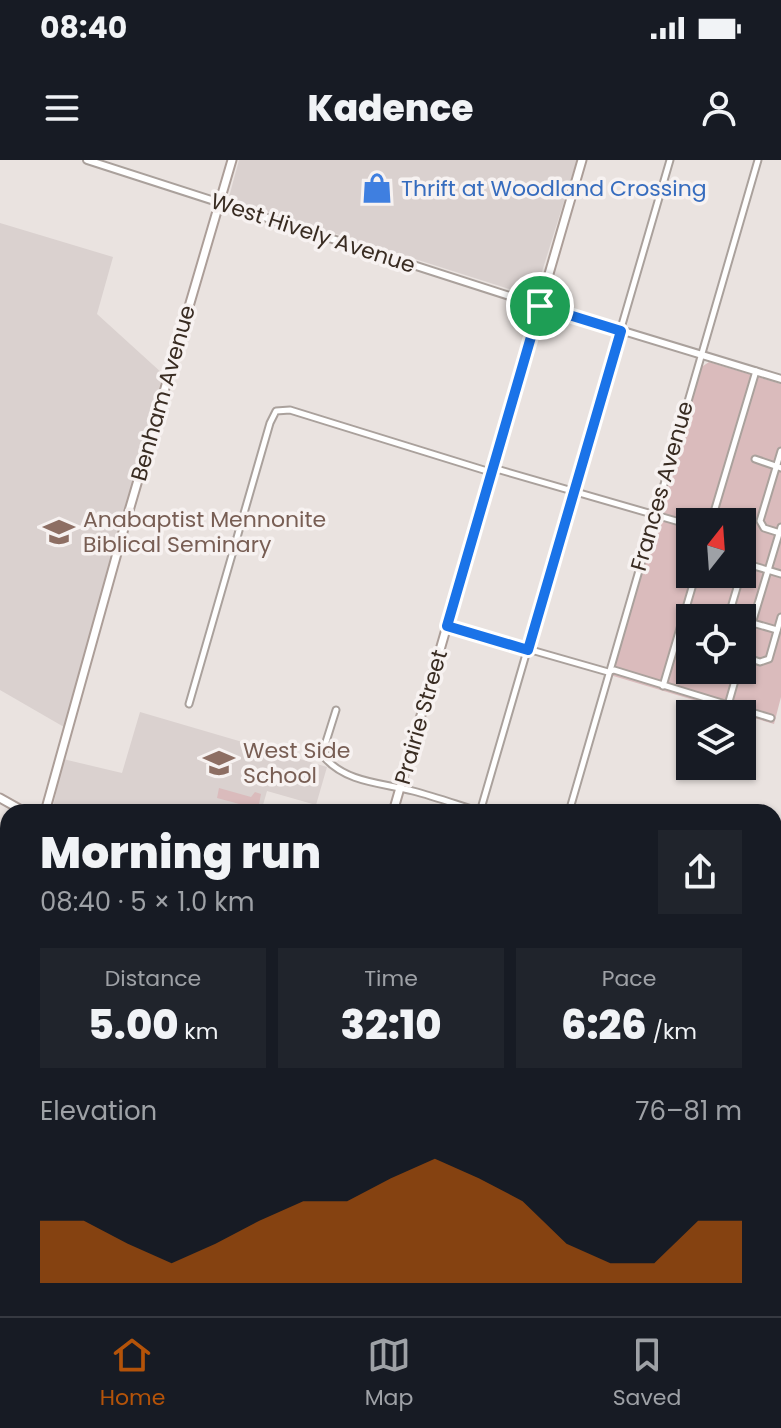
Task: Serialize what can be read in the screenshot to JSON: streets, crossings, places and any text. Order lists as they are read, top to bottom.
{
  "streets": {
    "main road": ["Benham Avenue", "Prairie Street"],
    "street": ["West Hively Avenue", "Frances Avenue"]
  },
  "crossings": [
    ["West Hively Avenue", "Benham Avenue"],
    ["West Hively Avenue", "Frances Avenue"],
    ["West Hively Avenue", "Prairie Street"]
  ],
  "places": {
    "shop": ["Thrift at Woodland Crossing"],
    "school or university": ["Anabaptist Mennonite Biblical Seminary", "West Side School"]
  },
  "north": "top",
  "page": {
    "status": "08:40",
    "header": "Kadence",
    "heading": ["Morning run", "08:40 · 5 × 1.0 km"],
    "stats": [
      ["Distance", "5.00 km"],
      ["Time", "32:10"],
      ["Pace", "6:26 /km"]
    ],
    "chart": ["Elevation", "76–81 m"],
    "tabs": ["Home", "Map", "Saved"]
  }
}
